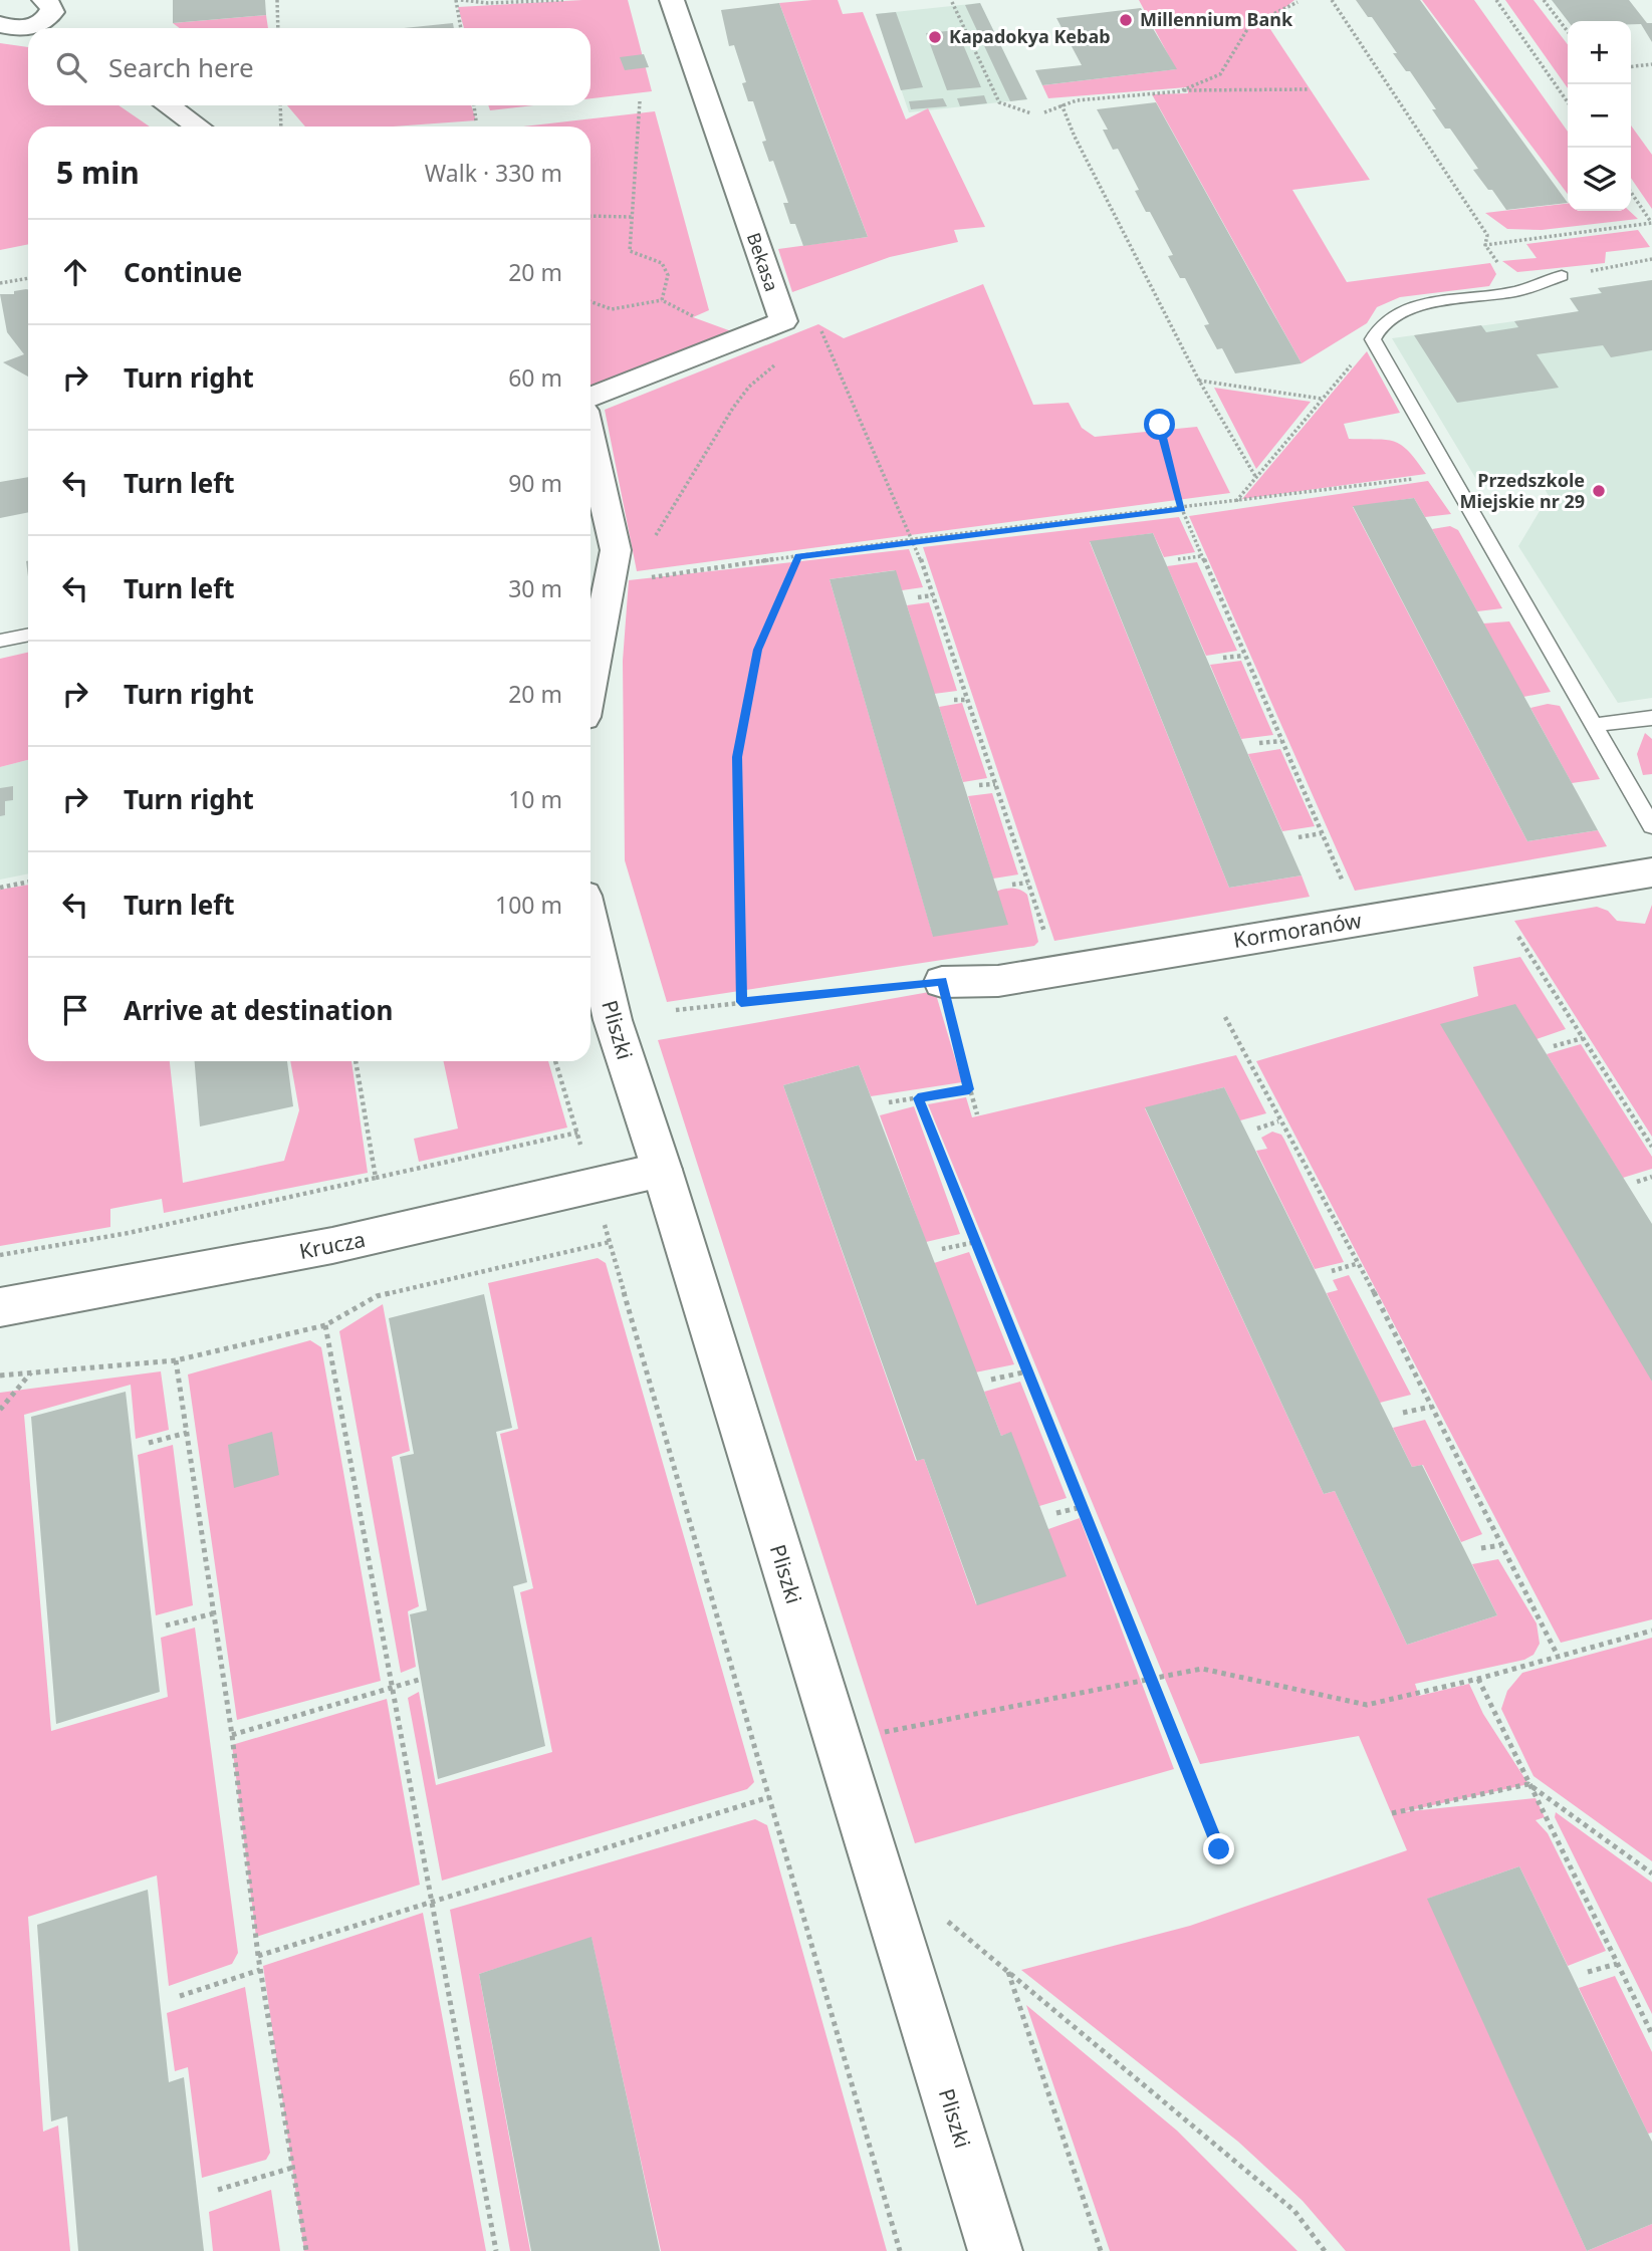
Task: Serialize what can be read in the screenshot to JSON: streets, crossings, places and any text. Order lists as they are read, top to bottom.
{
  "streets": {
    "street": [
      "Bekasa",
      "Kormoranów",
      "Pliszki",
      "Krucza"
    ]
  },
  "crossings": [
    ["Pliszki", "Krucza"]
  ],
  "places": ["Millennium Bank", "Kapadokya Kebab", "Przedszkole Miejskie nr 29"],
  "page": {
    "map_buttons": ["+", "−"],
    "search": "Search here",
    "heading": ["5 min", "Walk · 330 m"],
    "list": [
      ["Continue", "20 m"],
      ["Turn right", "60 m"],
      ["Turn left", "90 m"],
      ["Turn left", "30 m"],
      ["Turn right", "20 m"],
      ["Turn right", "10 m"],
      ["Turn left", "100 m"],
      "Arrive at destination"
    ]
  }
}
